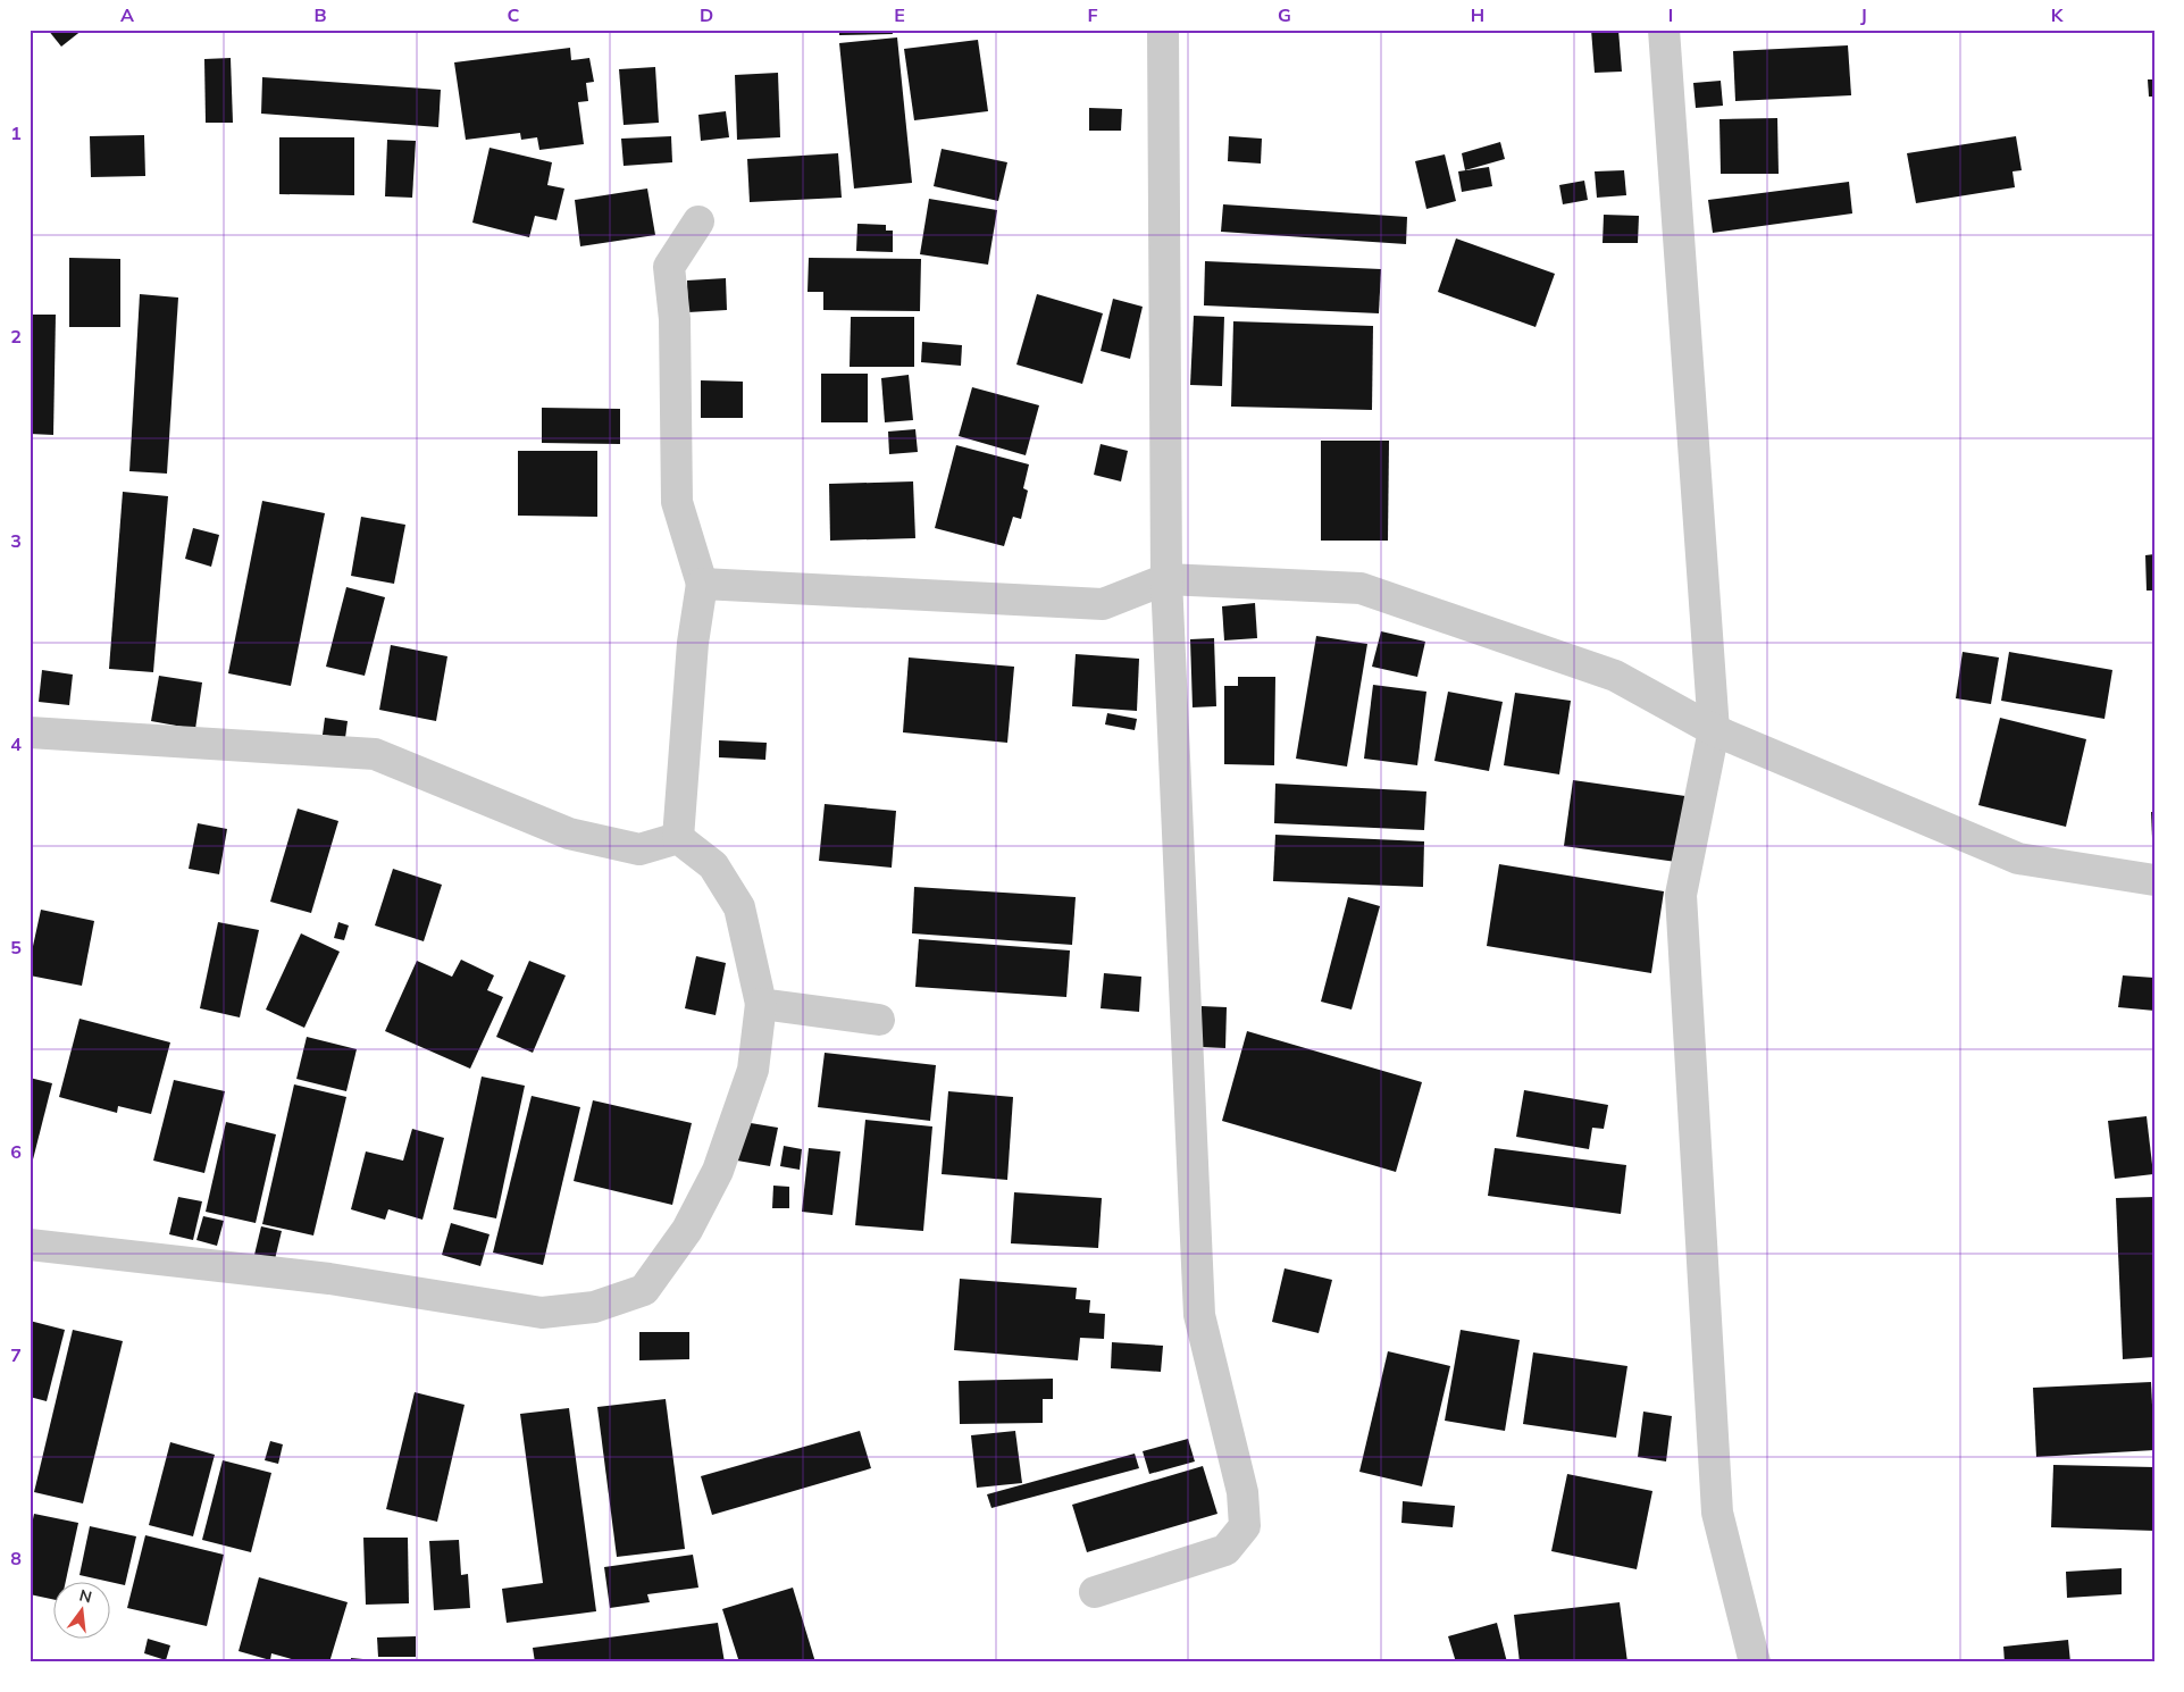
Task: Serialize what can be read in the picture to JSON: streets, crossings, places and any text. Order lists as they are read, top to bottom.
{
  "north": "top",
  "grid": {
    "columns": [
      "A",
      "B",
      "C",
      "D",
      "E",
      "F",
      "G",
      "H",
      "I",
      "J",
      "K"
    ],
    "rows": [
      "1",
      "2",
      "3",
      "4",
      "5",
      "6",
      "7",
      "8"
    ]
  }
}
